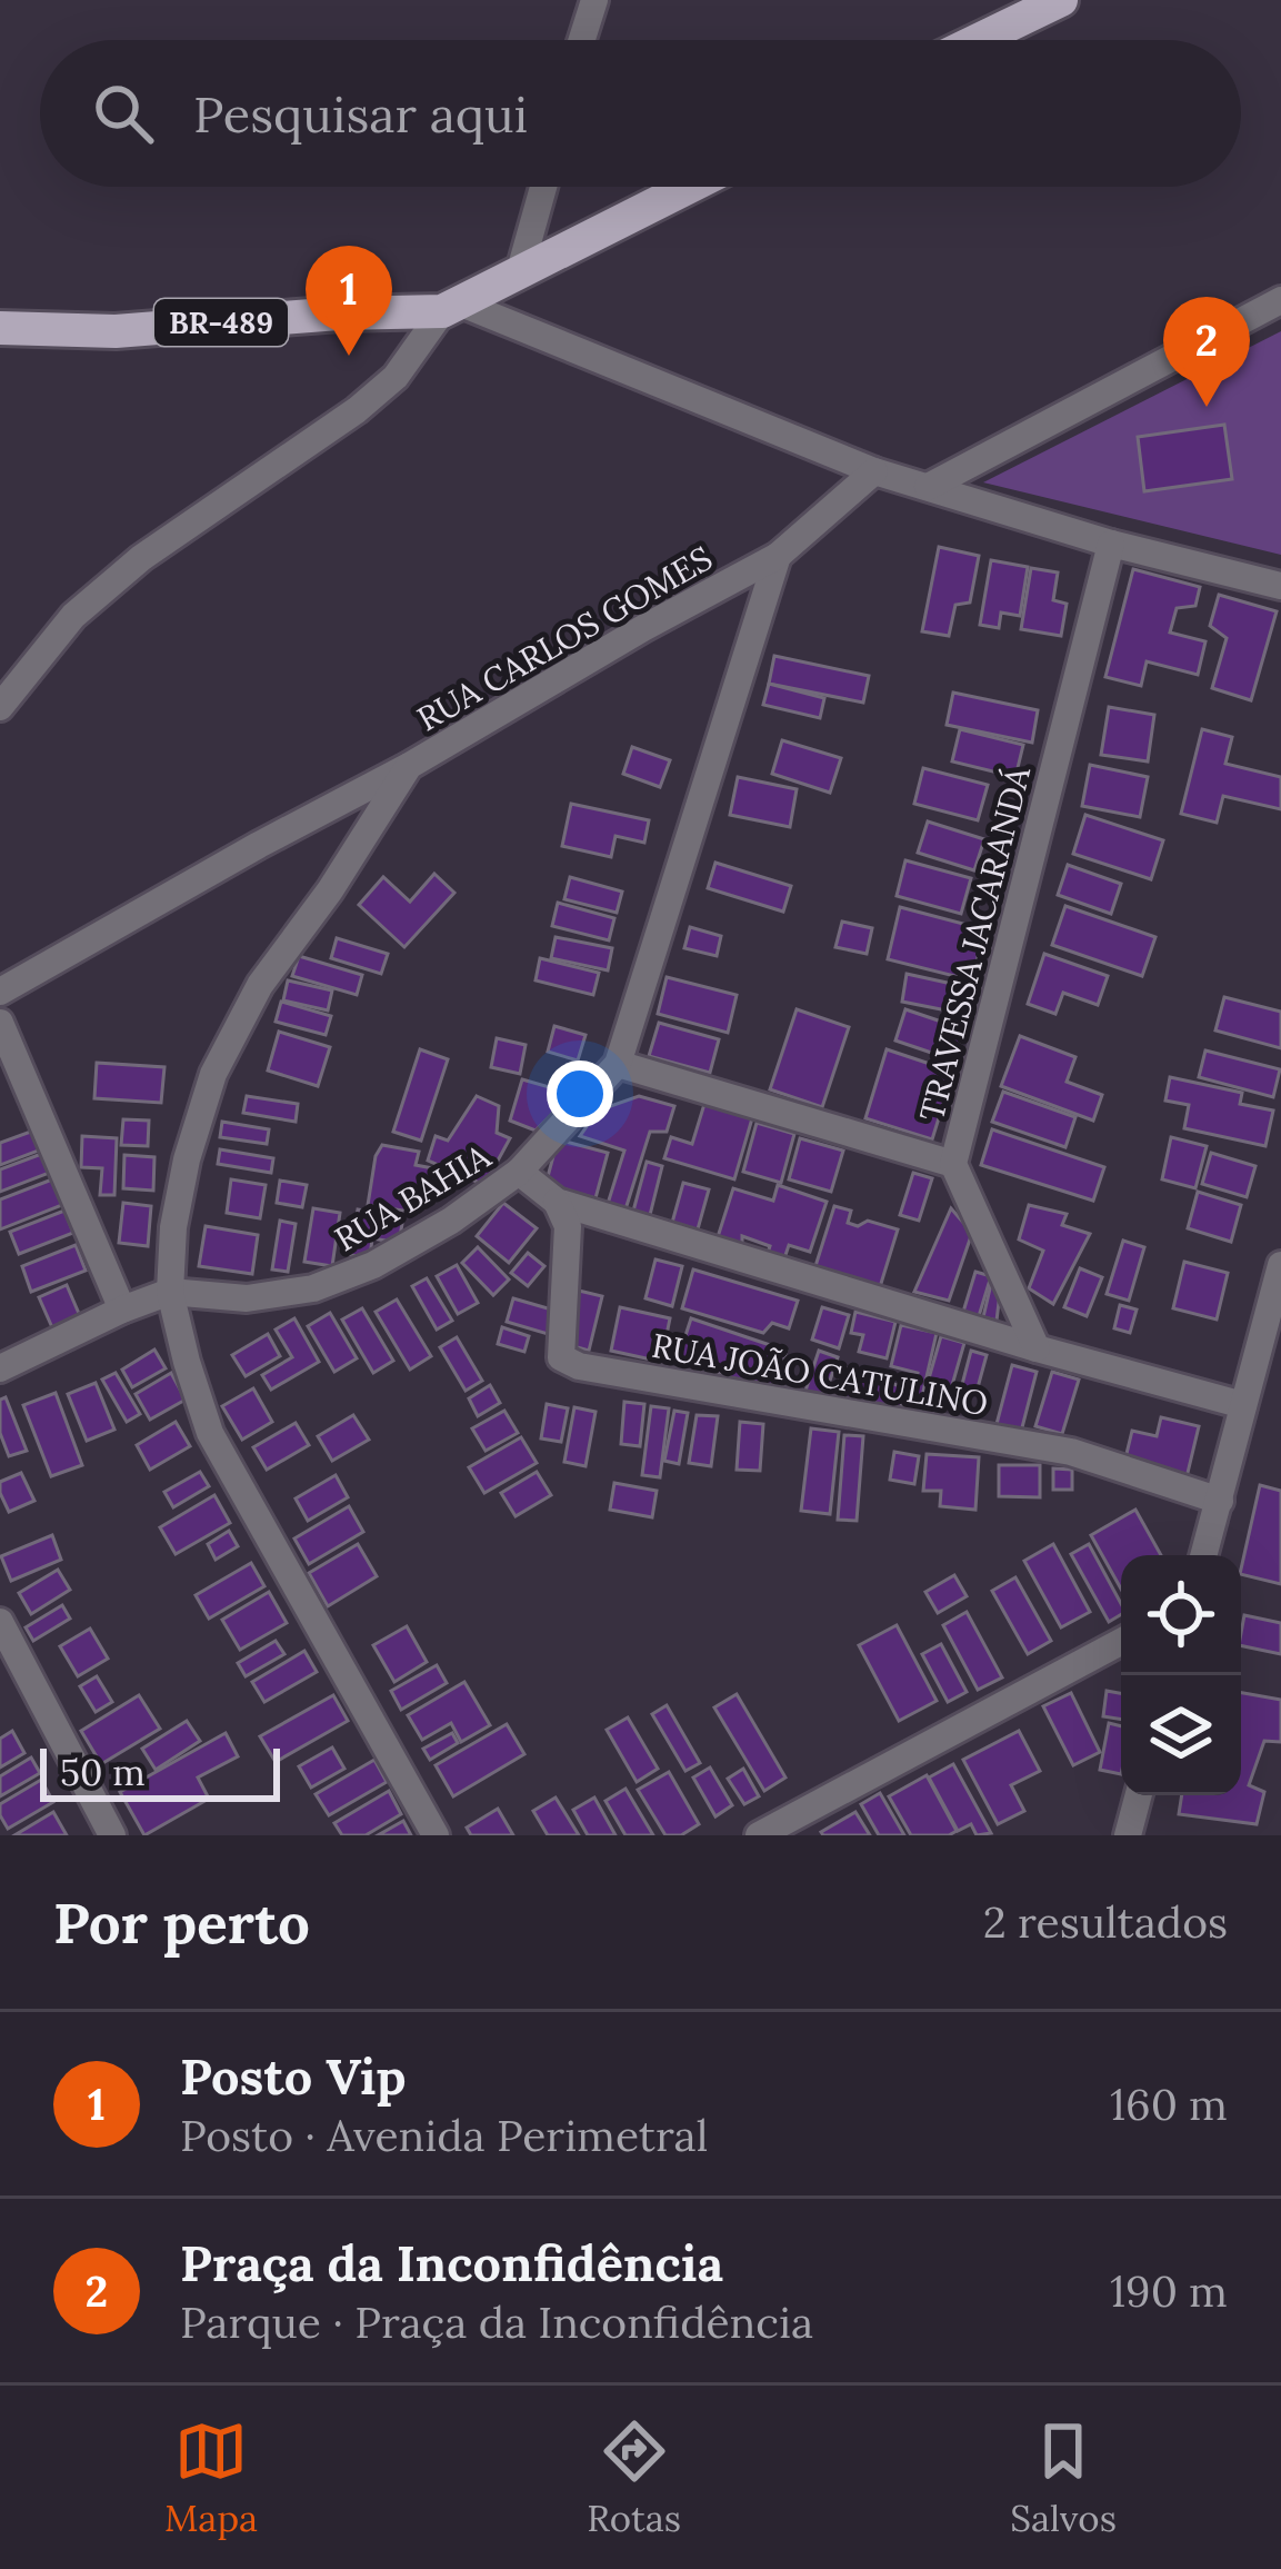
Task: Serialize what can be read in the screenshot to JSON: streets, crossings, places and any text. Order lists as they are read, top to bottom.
{
  "streets": {
    "main road": ["BR-489"],
    "street": [
      "RUA CARLOS GOMES",
      "TRAVESSA JACARANDÁ",
      "RUA BAHIA",
      "RUA JOÃO CATULINO"
    ]
  },
  "crossings": [
    ["RUA CARLOS GOMES", "RUA BAHIA"]
  ],
  "scale_bar": "50 m",
  "page": {
    "search": "Pesquisar aqui",
    "pins": ["1", "2"],
    "scale": "50 m",
    "heading": ["Por perto", "2 resultados"],
    "list": [
      {
        "mark": "1",
        "name": "Posto Vip",
        "note": "Posto · Avenida Perimetral",
        "value": "160 m"
      },
      {
        "mark": "2",
        "name": "Praça da Inconfidência",
        "note": "Parque · Praça da Inconfidência",
        "value": "190 m"
      }
    ],
    "nav": ["Mapa", "Rotas", "Salvos"]
  }
}
